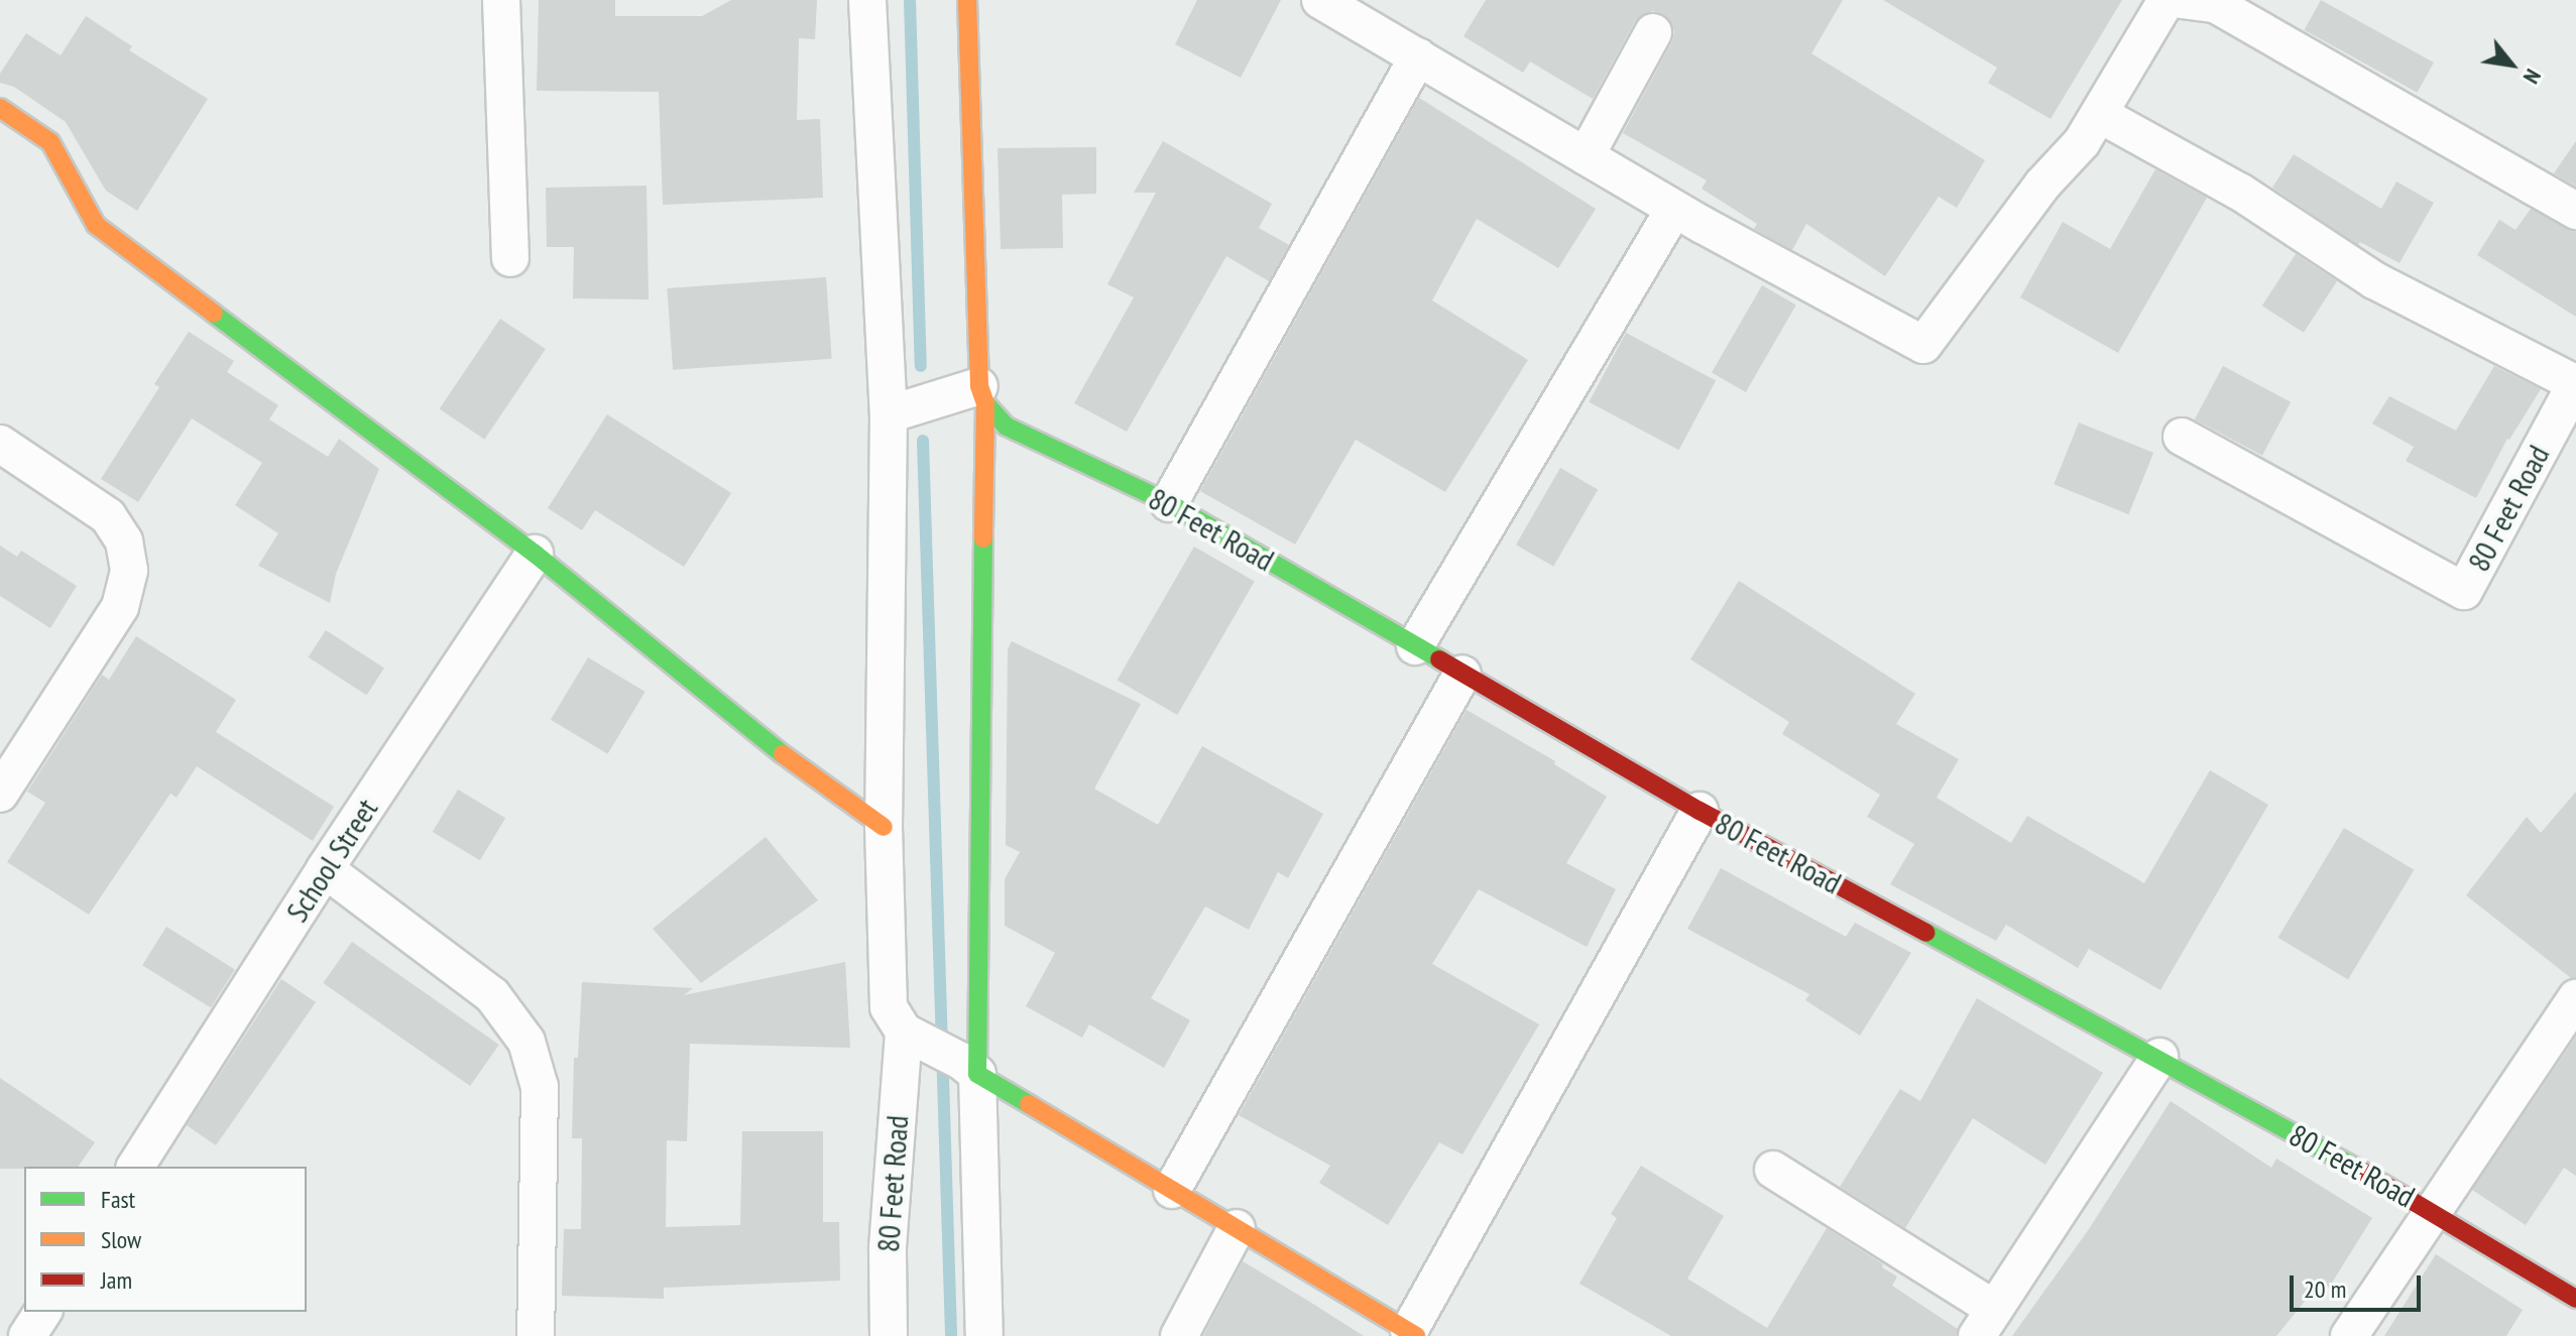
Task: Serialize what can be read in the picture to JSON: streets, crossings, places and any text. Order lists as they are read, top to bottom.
{
  "streets": {
    "street": ["80 Feet Road", "School Street"]
  },
  "legend": ["Fast", "Slow", "Jam"],
  "scale_bar": "20 m",
  "north": "bottom right"
}
